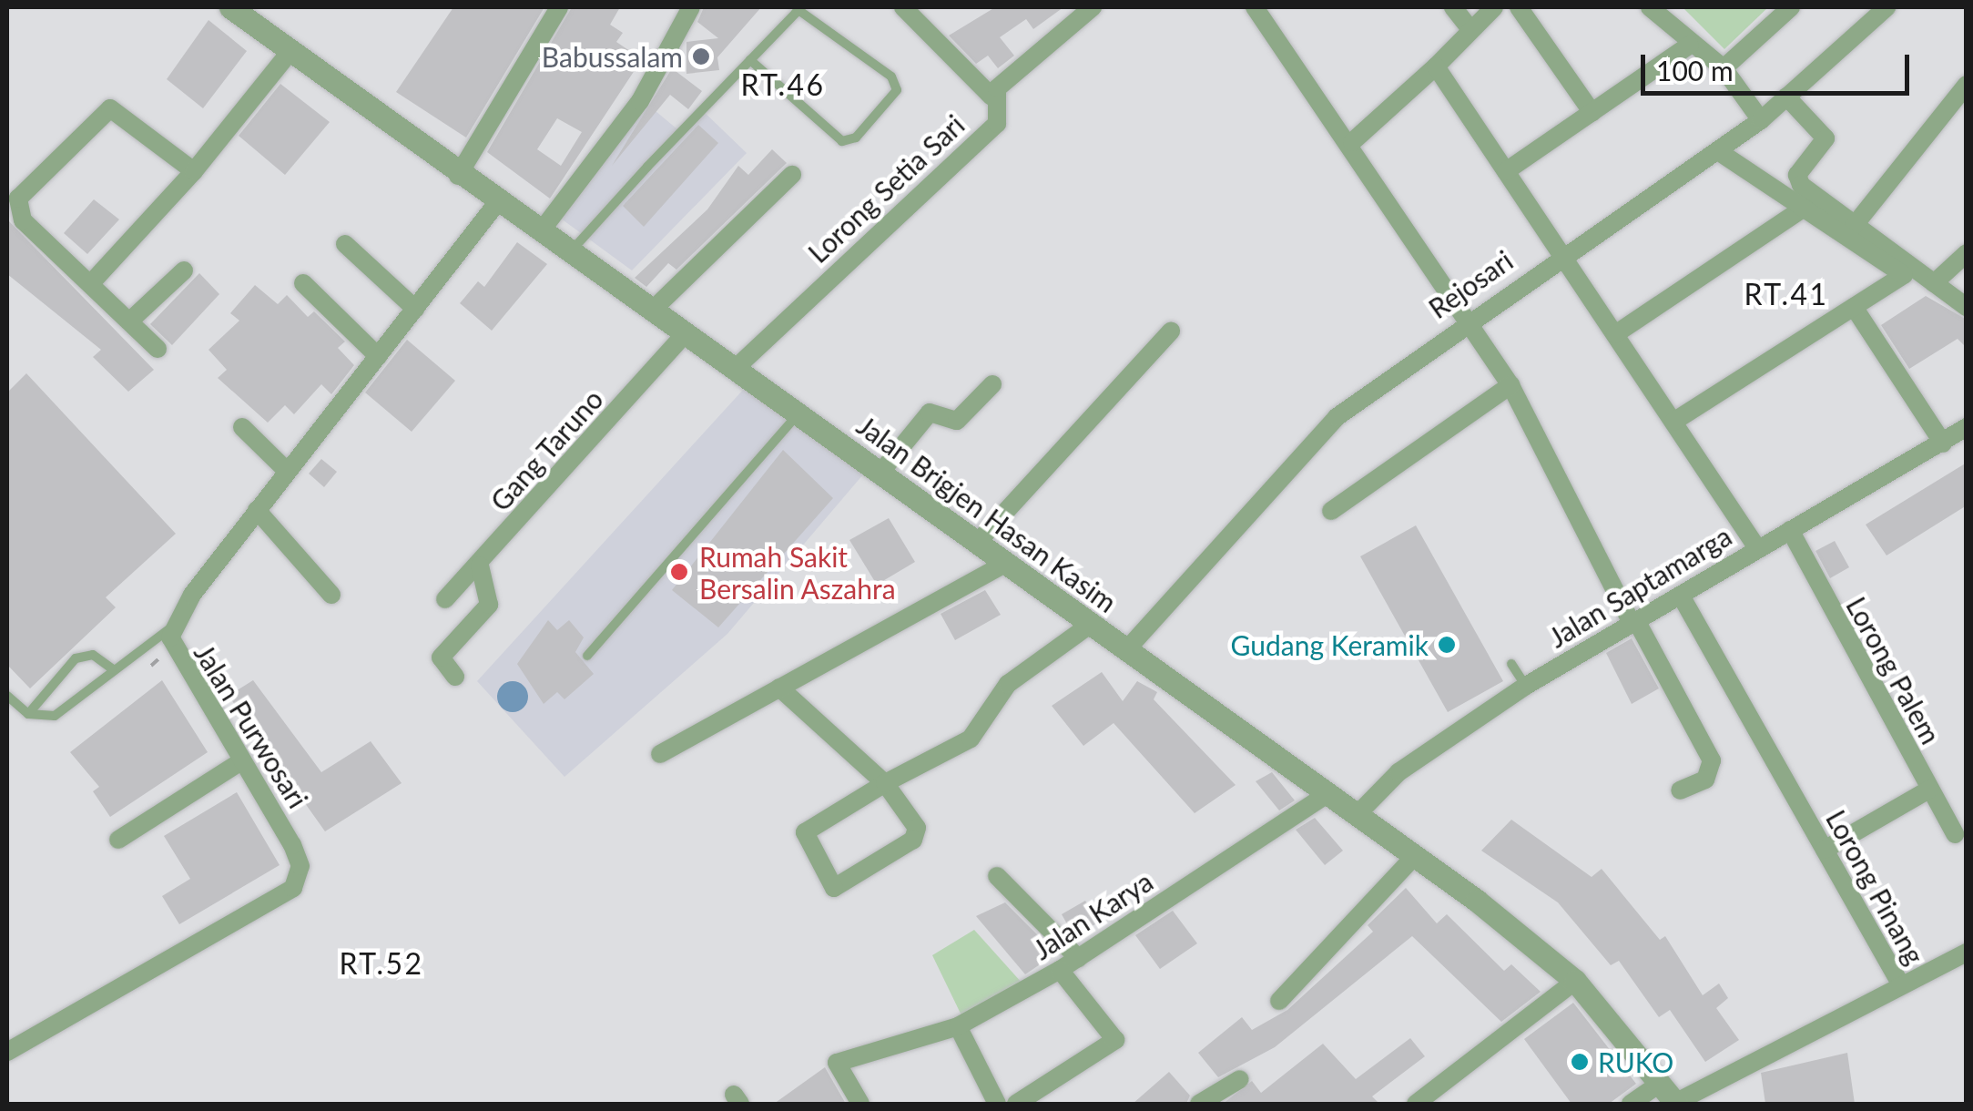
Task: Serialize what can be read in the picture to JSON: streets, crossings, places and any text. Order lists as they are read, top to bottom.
{
  "streets": {
    "street": [
      "Lorong Setia Sari",
      "Rejosari",
      "Gang Taruno",
      "Jalan Brigjen Hasan Kasim",
      "Jalan Saptamarga",
      "Lorong Palem",
      "Jalan Purwosari",
      "Lorong Pinang",
      "Jalan Karya"
    ]
  },
  "crossings": [
    ["Lorong Setia Sari", "Jalan Brigjen Hasan Kasim"],
    ["Rejosari", "Jalan Brigjen Hasan Kasim"],
    ["Gang Taruno", "Jalan Brigjen Hasan Kasim"],
    ["Jalan Brigjen Hasan Kasim", "Jalan Saptamarga"],
    ["Jalan Brigjen Hasan Kasim", "Jalan Purwosari"],
    ["Jalan Brigjen Hasan Kasim", "Lorong Pinang"],
    ["Jalan Brigjen Hasan Kasim", "Jalan Karya"],
    ["Jalan Saptamarga", "Lorong Palem"],
    ["Jalan Saptamarga", "Lorong Pinang"]
  ],
  "districts": ["RT.46", "RT.41", "RT.52"],
  "places": [
    "Babussalam",
    "Rumah Sakit Bersalin Aszahra",
    "Gudang Keramik",
    "RUKO"
  ],
  "scale_bar": "100 m"
}
